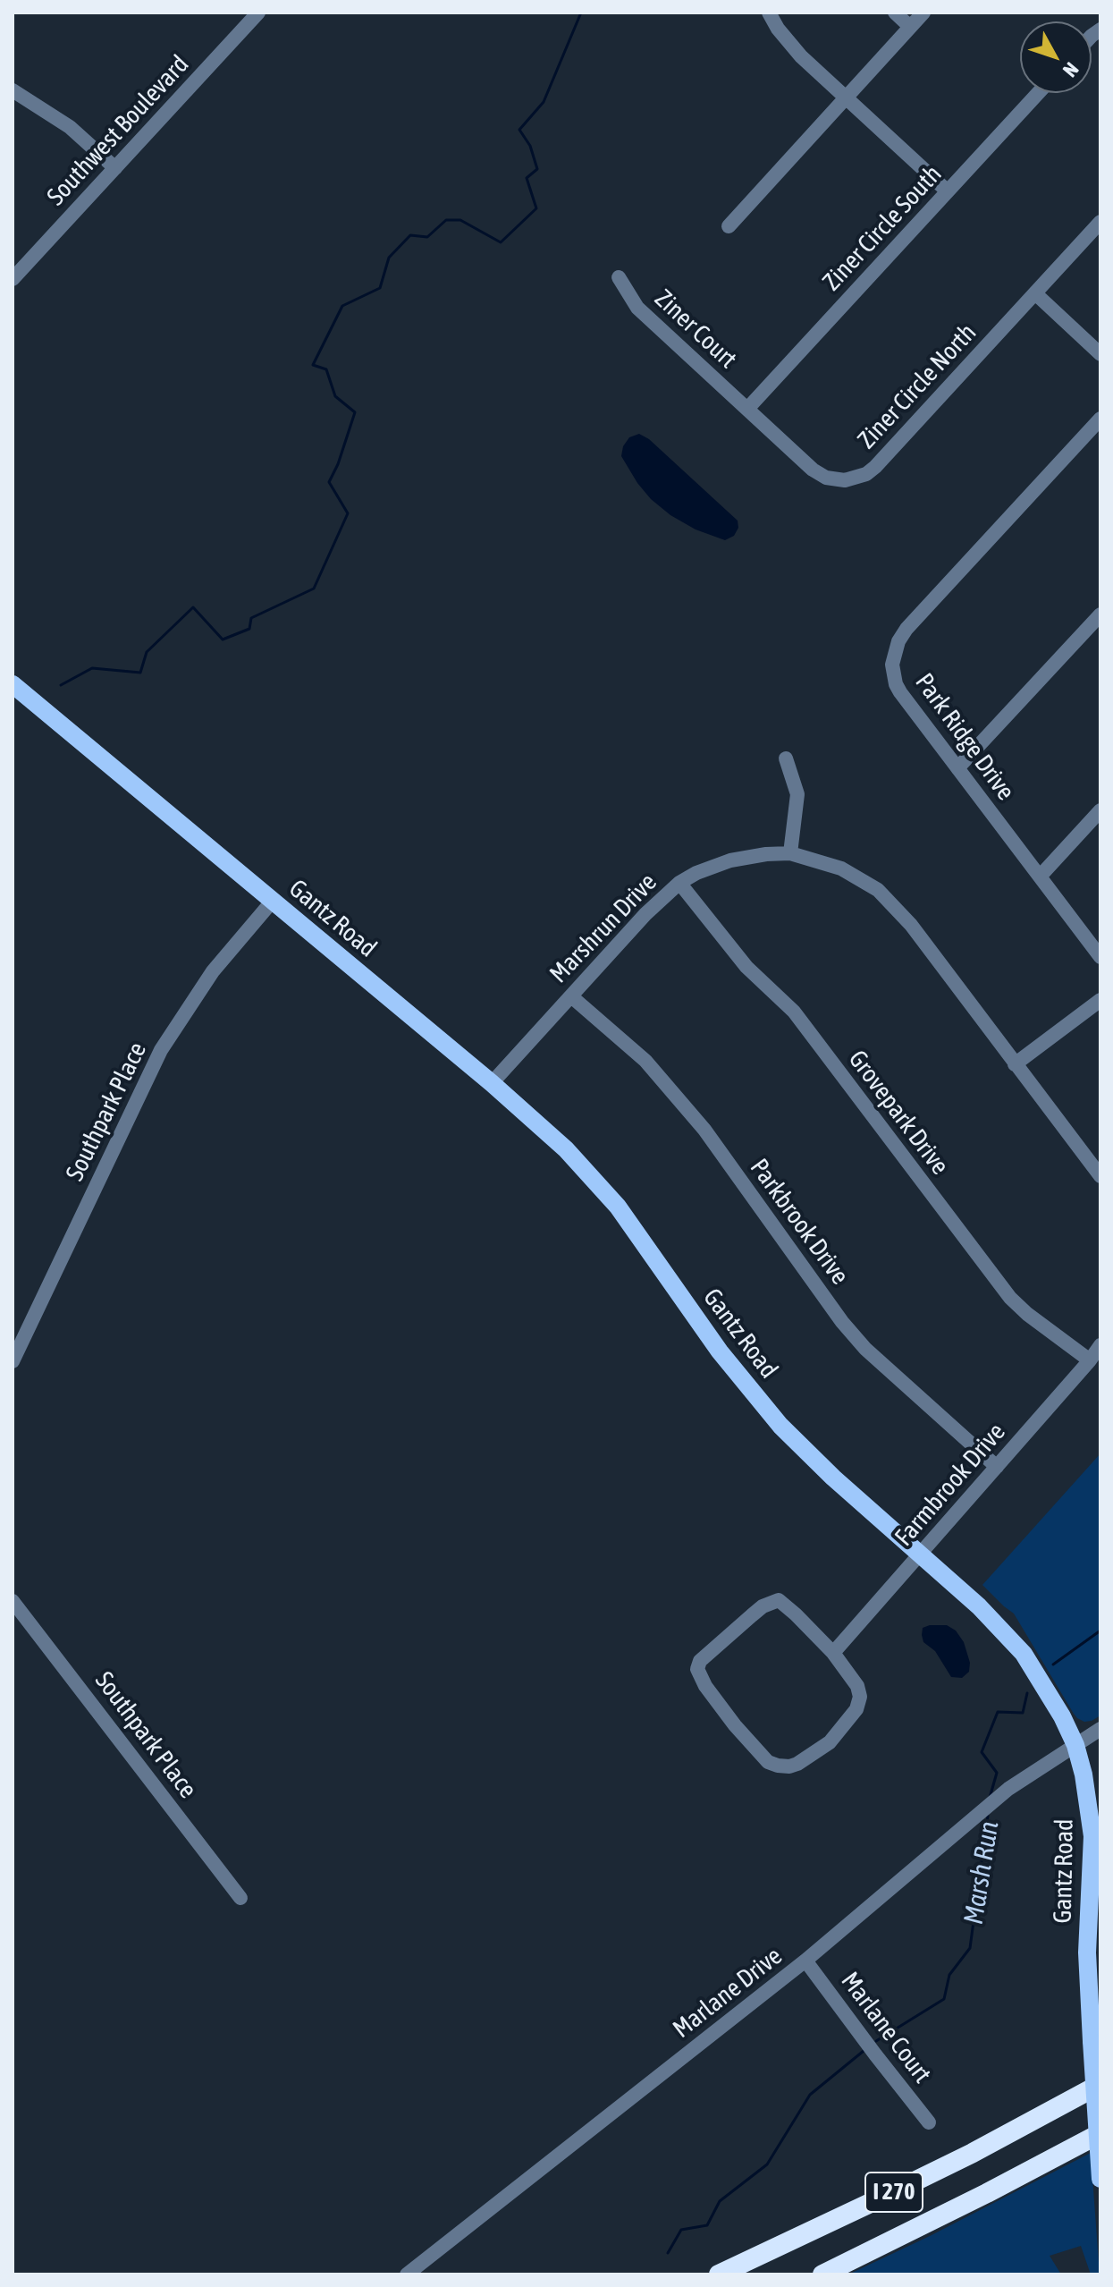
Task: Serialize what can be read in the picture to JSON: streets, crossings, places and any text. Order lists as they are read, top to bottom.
{
  "streets": {
    "highway": ["I 270"],
    "main road": ["Gantz Road"],
    "street": [
      "Southwest Boulevard",
      "Ziner Circle South",
      "Ziner Court",
      "Ziner Circle North",
      "Park Ridge Drive",
      "Marshrun Drive",
      "Southpark Place",
      "Grovepark Drive",
      "Parkbrook Drive",
      "Farmbrook Drive",
      "Marlane Drive",
      "Marlane Court"
    ]
  },
  "crossings": [
    ["Ziner Circle South", "Ziner Court"],
    ["Ziner Circle South", "Ziner Circle North"],
    ["Ziner Court", "Ziner Circle North"],
    ["Gantz Road", "Marshrun Drive"],
    ["Gantz Road", "Southpark Place"],
    ["Gantz Road", "Farmbrook Drive"],
    ["Gantz Road", "Marlane Drive"],
    ["Marshrun Drive", "Grovepark Drive"],
    ["Marshrun Drive", "Parkbrook Drive"],
    ["Grovepark Drive", "Farmbrook Drive"],
    ["Parkbrook Drive", "Farmbrook Drive"],
    ["Marlane Drive", "Marlane Court"]
  ],
  "water": ["Marsh Run"],
  "north": "bottom right"
}
